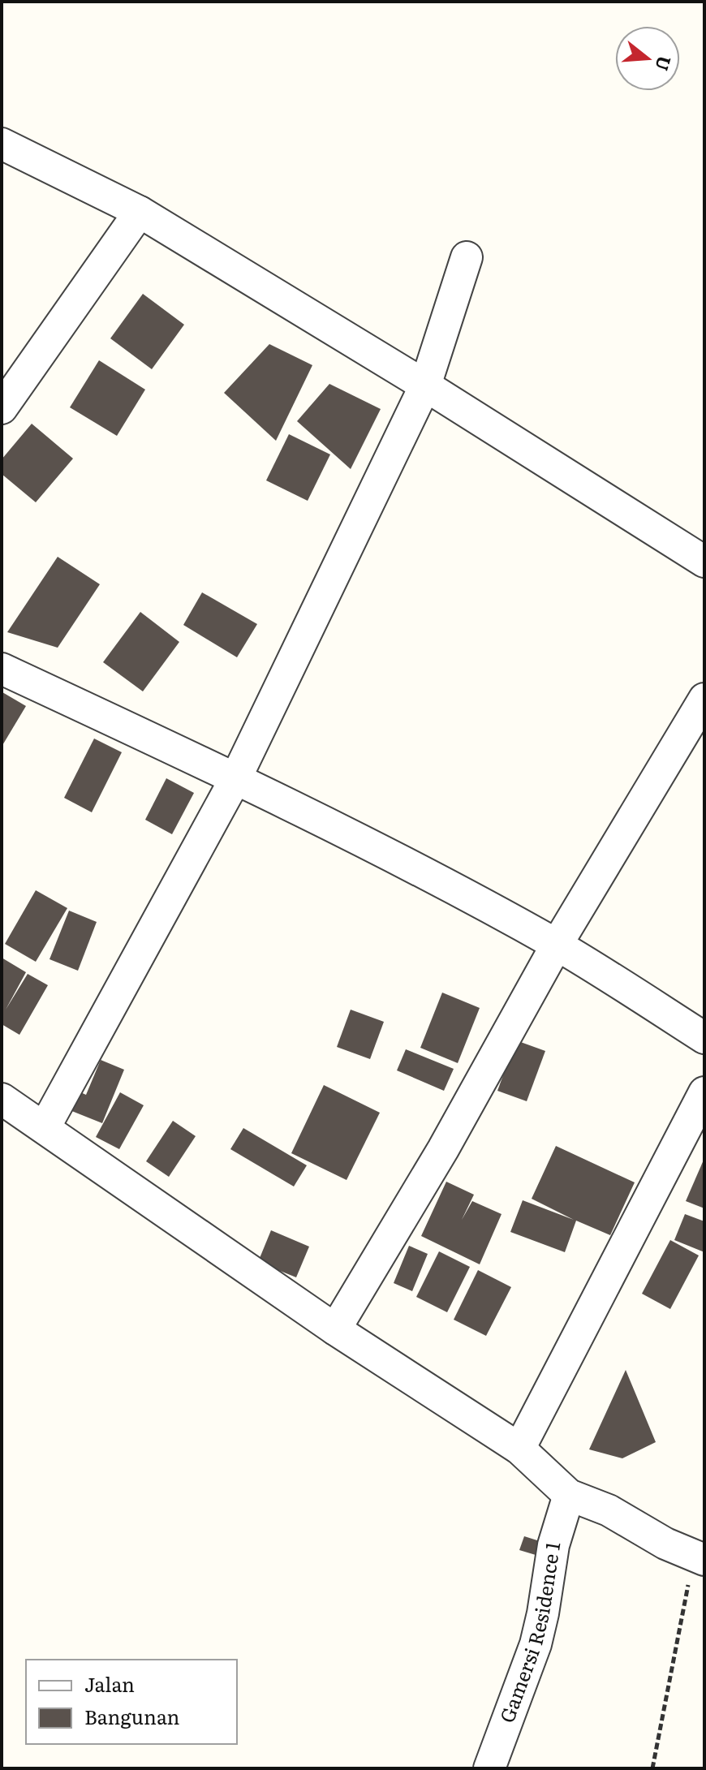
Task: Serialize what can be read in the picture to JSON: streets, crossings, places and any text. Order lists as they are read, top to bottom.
{
  "streets": {
    "street": ["Gamersi Residence 1"]
  },
  "legend": ["Jalan", "Bangunan"],
  "north": "right"
}
